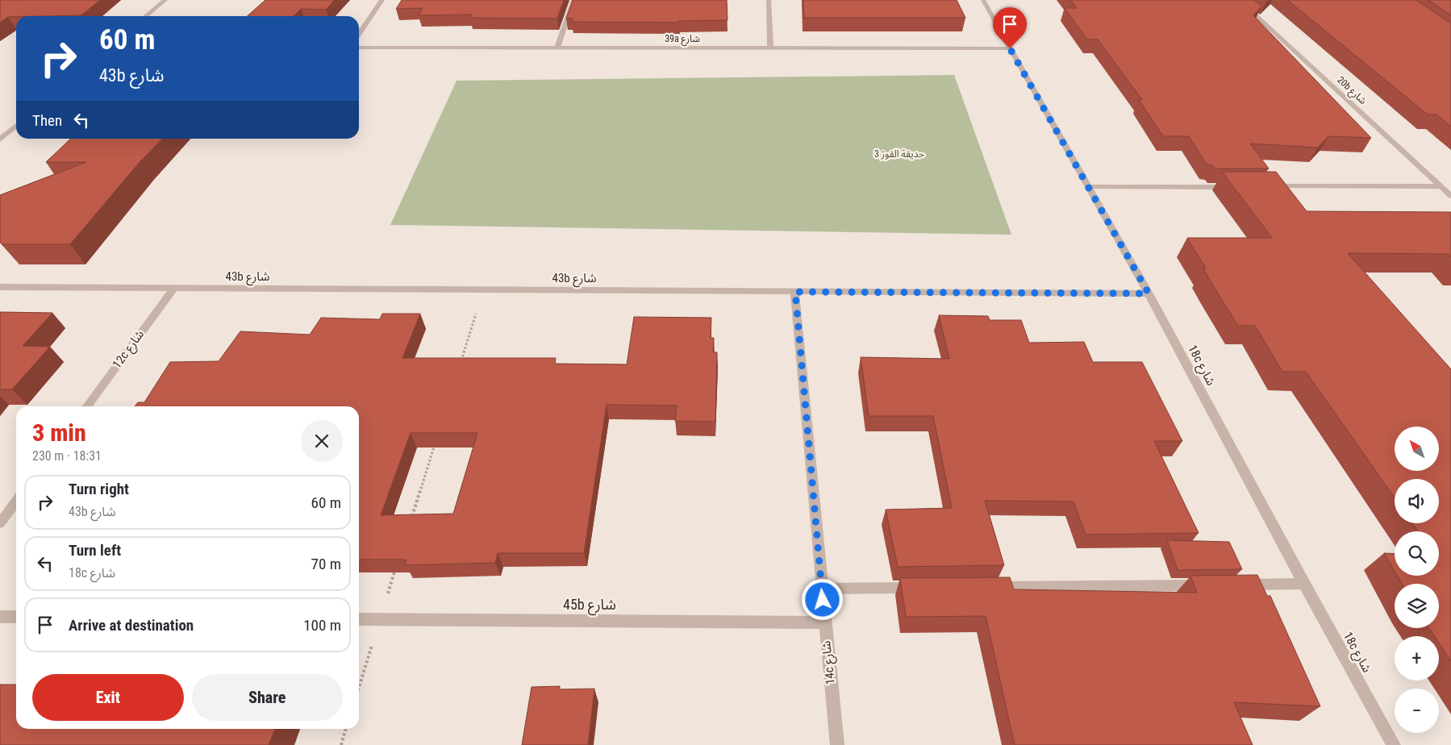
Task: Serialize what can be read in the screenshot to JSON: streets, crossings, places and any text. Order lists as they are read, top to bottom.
{
  "streets": {
    "street": [
      "39a شارع",
      "20b شارع",
      "43b شارع",
      "12c شارع",
      "18c شارع",
      "45b شارع",
      "14c شارع"
    ]
  },
  "crossings": [
    ["39a شارع", "18c شارع"],
    ["43b شارع", "12c شارع"],
    ["43b شارع", "18c شارع"],
    ["43b شارع", "14c شارع"],
    ["45b شارع", "14c شارع"]
  ],
  "parks": ["حديقة القوز 3"],
  "north": "top left",
  "page": {
    "turn": ["60 m", "43b شارع"],
    "then": "Then",
    "heading": ["3 min", "230 m · 18:31"],
    "map_buttons": ["+", "−"],
    "list": [
      {
        "name": "Turn right",
        "note": "43b شارع",
        "value": "60 m"
      },
      {
        "name": "Turn left",
        "note": "18c شارع",
        "value": "70 m"
      },
      {
        "name": "Arrive at destination",
        "value": "100 m"
      }
    ],
    "buttons": ["Exit", "Share"]
  }
}
